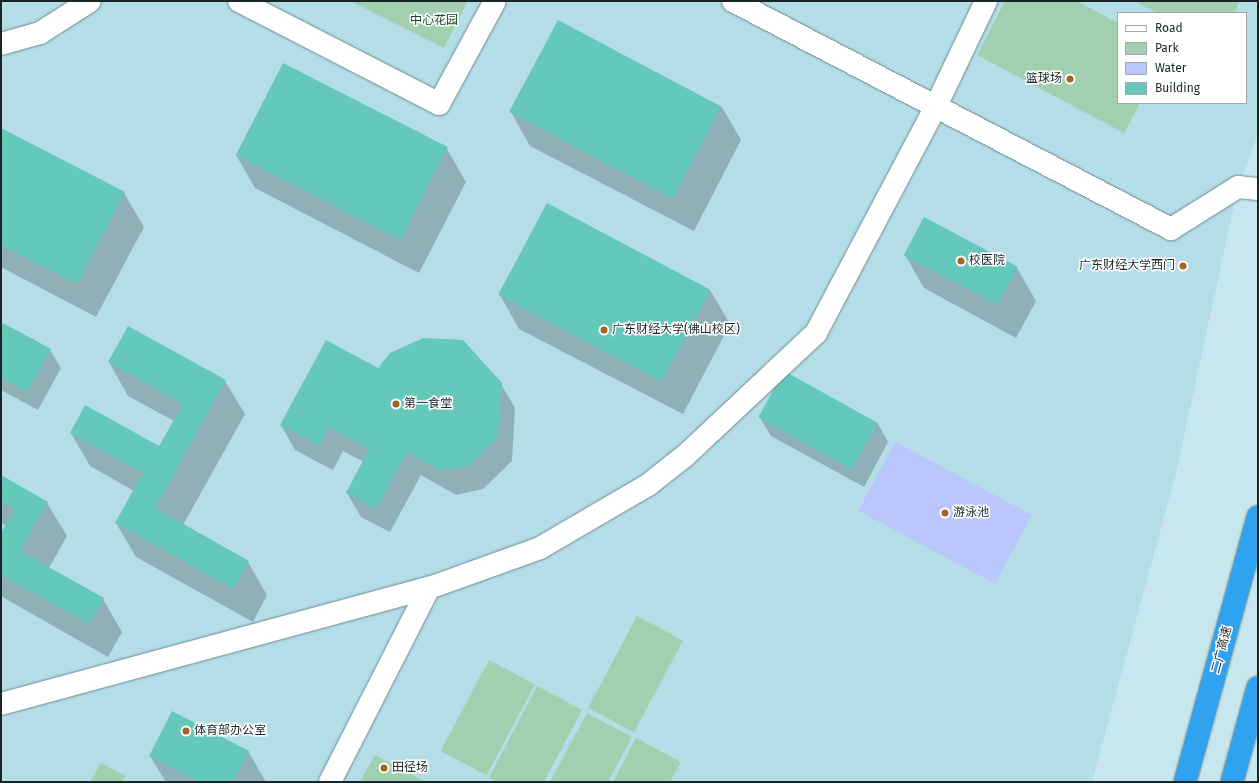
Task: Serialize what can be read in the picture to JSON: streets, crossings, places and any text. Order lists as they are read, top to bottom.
{
  "streets": {
    "highway": ["二广高速"]
  },
  "parks": ["中心花园"],
  "places": [
    "篮球场",
    "校医院",
    "广东财经大学西门",
    "广东财经大学(佛山校区)",
    "第一食堂",
    "游泳池",
    "体育部办公室",
    "田径场"
  ],
  "legend": [
    "Road",
    "Park",
    "Water",
    "Building"
  ]
}
